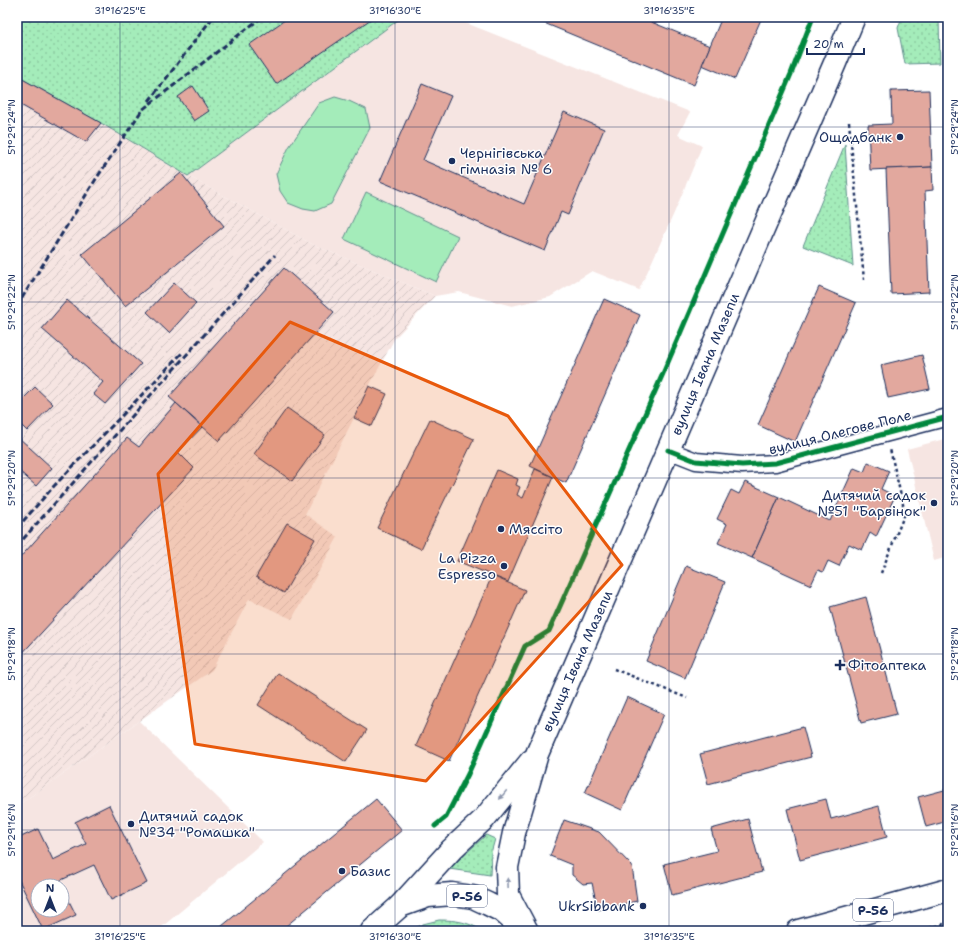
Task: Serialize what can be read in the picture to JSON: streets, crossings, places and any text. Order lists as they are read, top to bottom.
{
  "streets": {
    "main road": ["вулиця Івана Мазепи", "Р-56"],
    "street": ["вулиця Олегове Поле"]
  },
  "crossings": [
    ["вулиця Івана Мазепи", "вулиця Олегове Поле"],
    ["вулиця Івана Мазепи", "Р-56"]
  ],
  "places": {
    "other": [
      "Ощадбанк",
      "Чернігівська гімназія № 6",
      "Дитячий садок №51 \"Барвінок\"",
      "Мяссіто",
      "La Pizza Espresso",
      "Дитячий садок №34 \"Ромашка\"",
      "Базис",
      "UkrSibbank"
    ],
    "health": ["Фітоаптека"]
  },
  "scale_bar": "20 m",
  "north": "top",
  "coordinates": [
    "31°16'25\"E",
    "31°16'30\"E",
    "31°16'35\"E",
    "51°29'24\"N",
    "51°29'22\"N",
    "51°29'20\"N",
    "51°29'18\"N",
    "51°29'16\"N"
  ]
}
